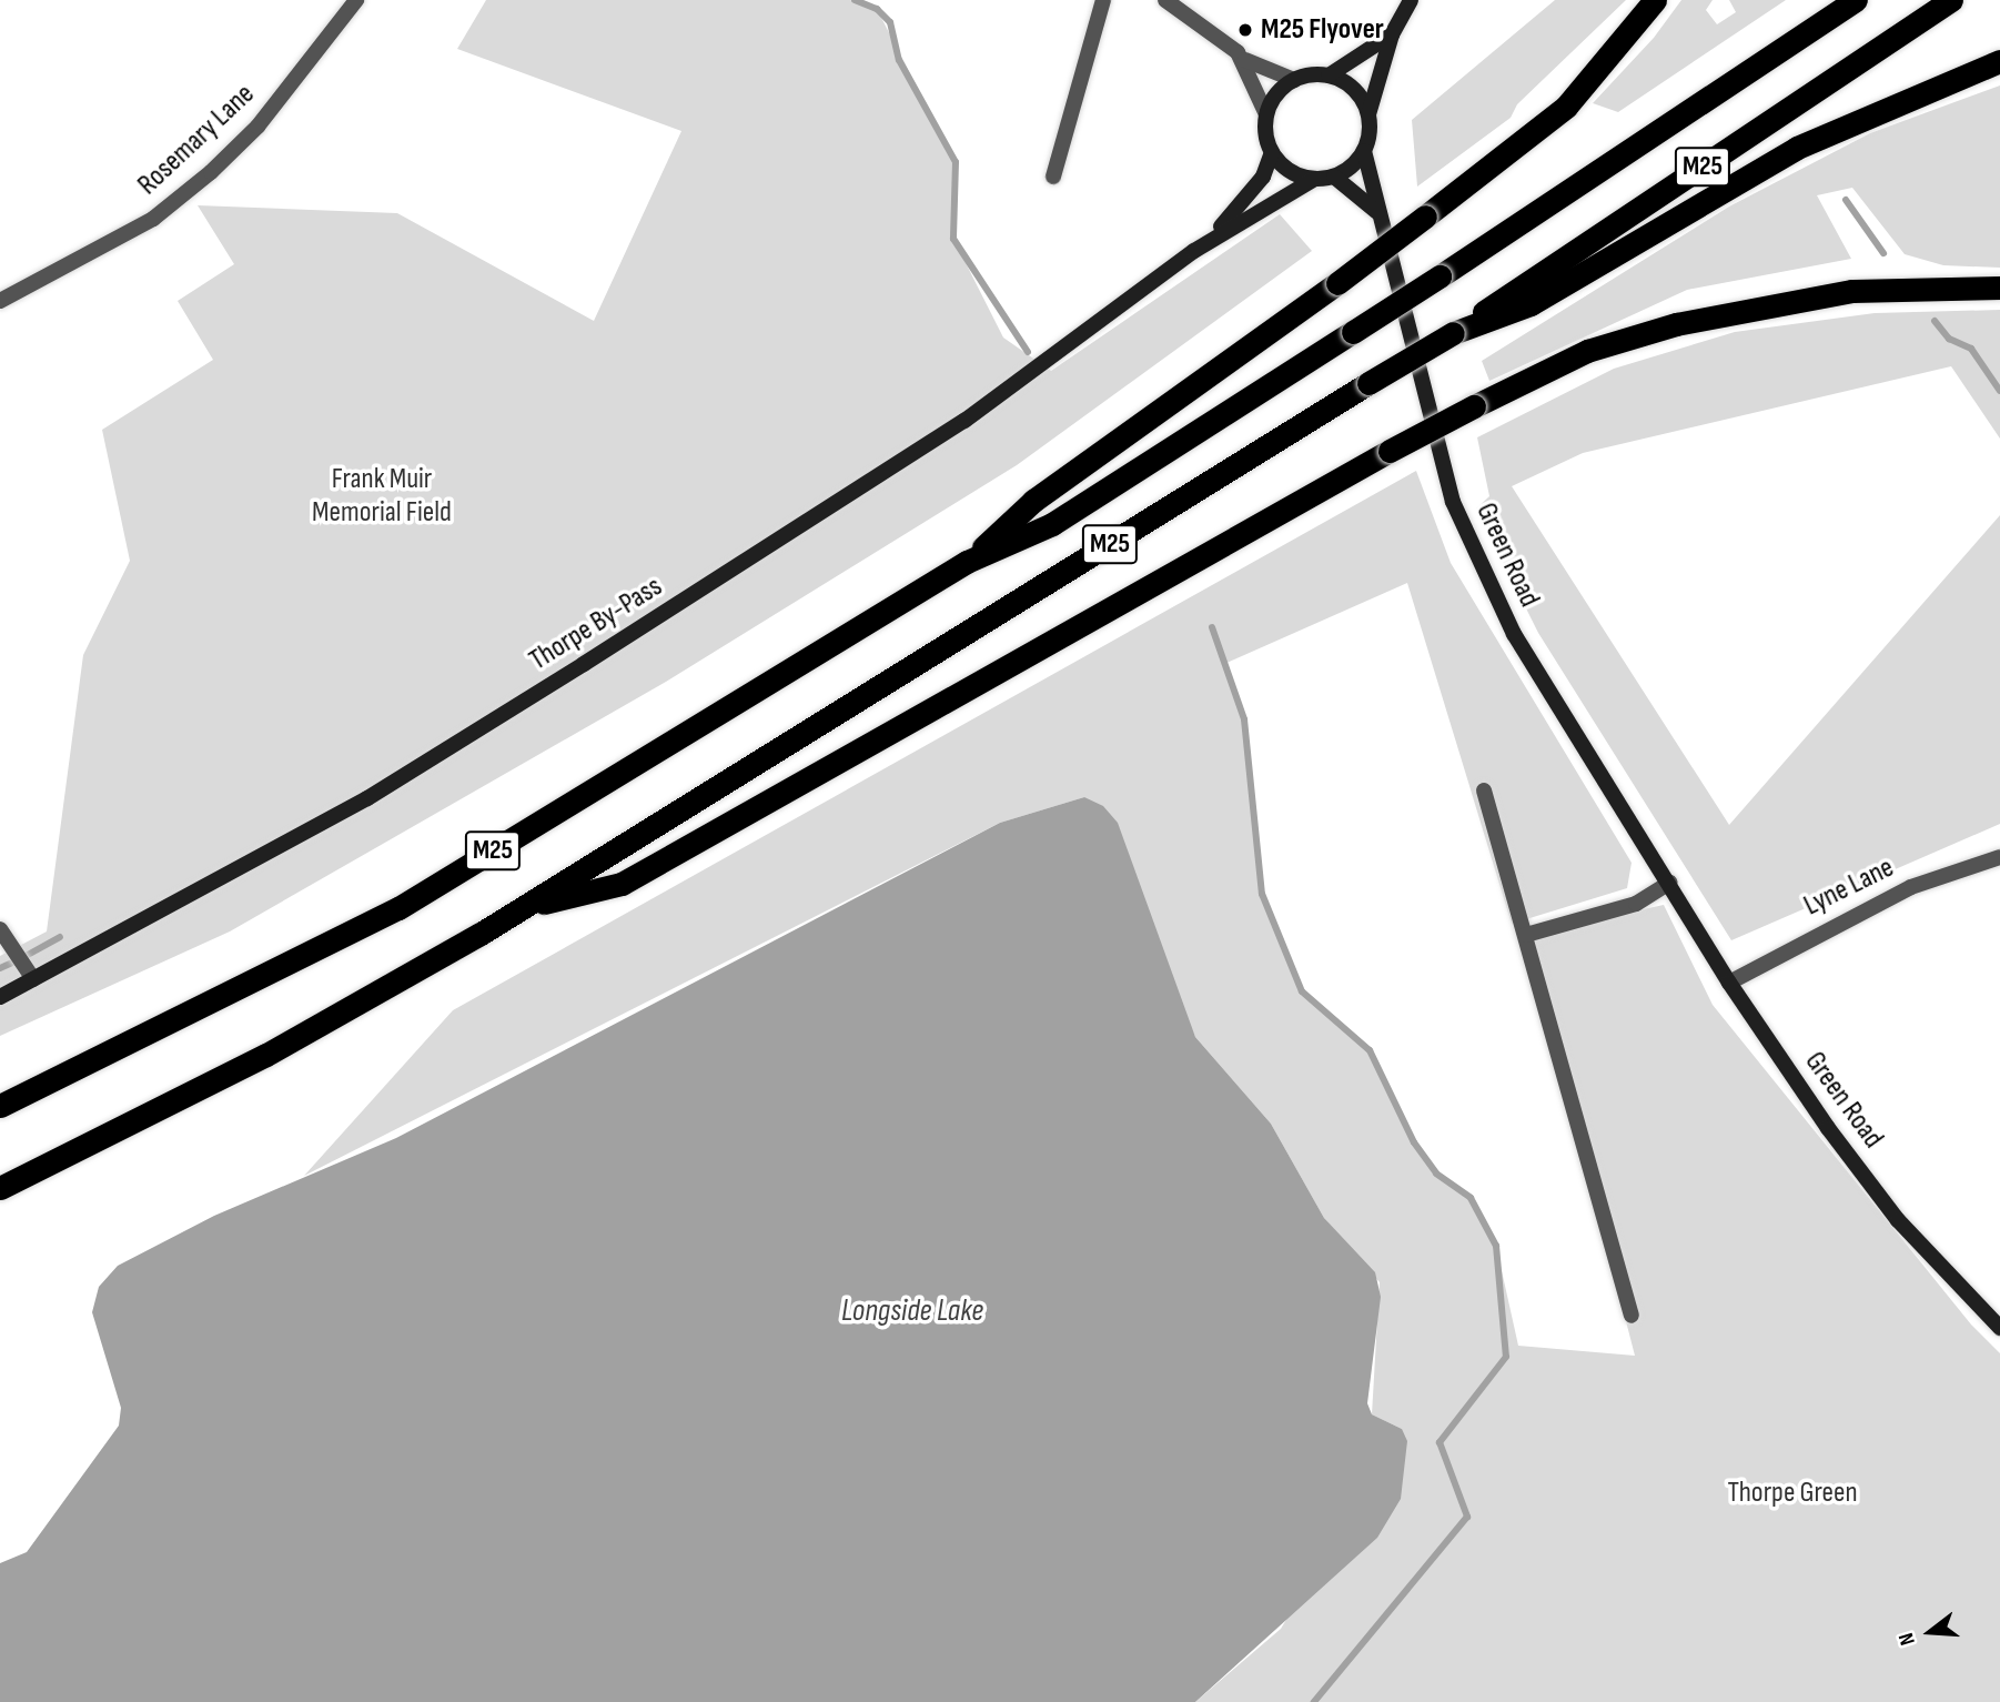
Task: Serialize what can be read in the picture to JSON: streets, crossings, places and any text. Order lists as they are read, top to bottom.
{
  "streets": {
    "highway": ["M25"],
    "main road": ["Green Road", "Thorpe By-Pass"],
    "street": ["Rosemary Lane", "Lyne Lane"]
  },
  "crossings": [
    ["Green Road", "Thorpe By-Pass"],
    ["Green Road", "Lyne Lane"]
  ],
  "water": ["Longside Lake"],
  "parks": ["Frank Muir Memorial Field", "Thorpe Green"],
  "places": ["M25 Flyover"],
  "north": "left"
}
